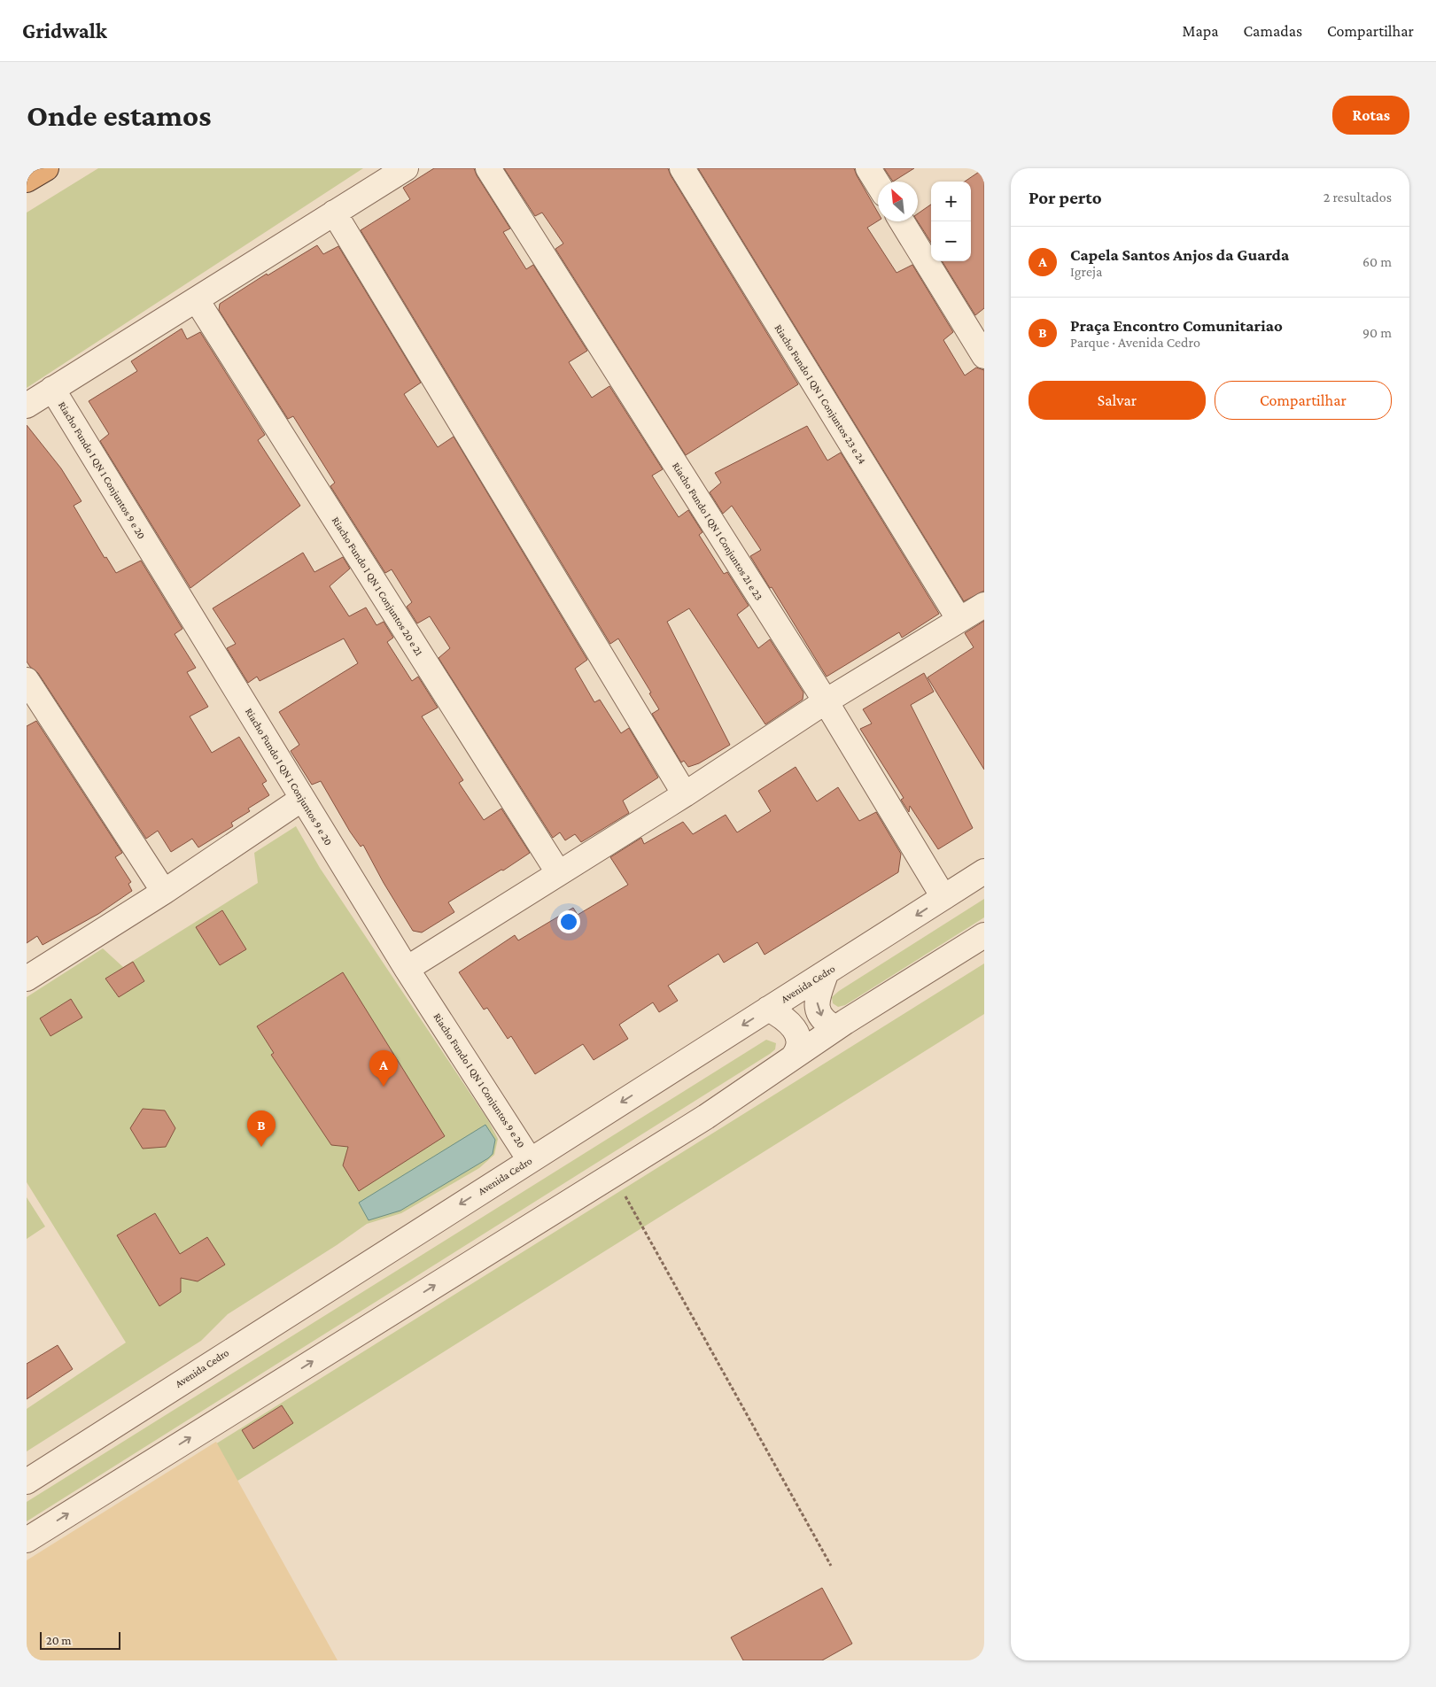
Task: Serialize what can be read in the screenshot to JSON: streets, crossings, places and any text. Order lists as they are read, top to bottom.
{
  "streets": {
    "street": [
      "Riacho Fundo I QN 1 Conjuntos 23 e 24",
      "Riacho Fundo I QN 1 Conjuntos 9 e 20",
      "Riacho Fundo I QN 1 Conjuntos 21 e 23",
      "Riacho Fundo I QN 1 Conjuntos 20 e 21",
      "Avenida Cedro"
    ]
  },
  "crossings": [
    ["Riacho Fundo I QN 1 Conjuntos 9 e 20", "Avenida Cedro"],
    ["Riacho Fundo I QN 1 Conjuntos 21 e 23", "Avenida Cedro"]
  ],
  "scale_bar": "20 m",
  "north": "top left",
  "page": {
    "header": "Gridwalk",
    "nav": ["Mapa", "Camadas", "Compartilhar"],
    "buttons": [
      "Rotas",
      ["Salvar", "Compartilhar"]
    ],
    "title": "Onde estamos",
    "heading": ["Por perto", "2 resultados"],
    "map_buttons": ["+", "−"],
    "list": [
      {
        "mark": "A",
        "name": "Capela Santos Anjos da Guarda",
        "note": "Igreja",
        "value": "60 m"
      },
      {
        "mark": "B",
        "name": "Praça Encontro Comunitariao",
        "note": "Parque · Avenida Cedro",
        "value": "90 m"
      }
    ],
    "pins": ["A", "B"],
    "scale": "20 m"
  }
}
